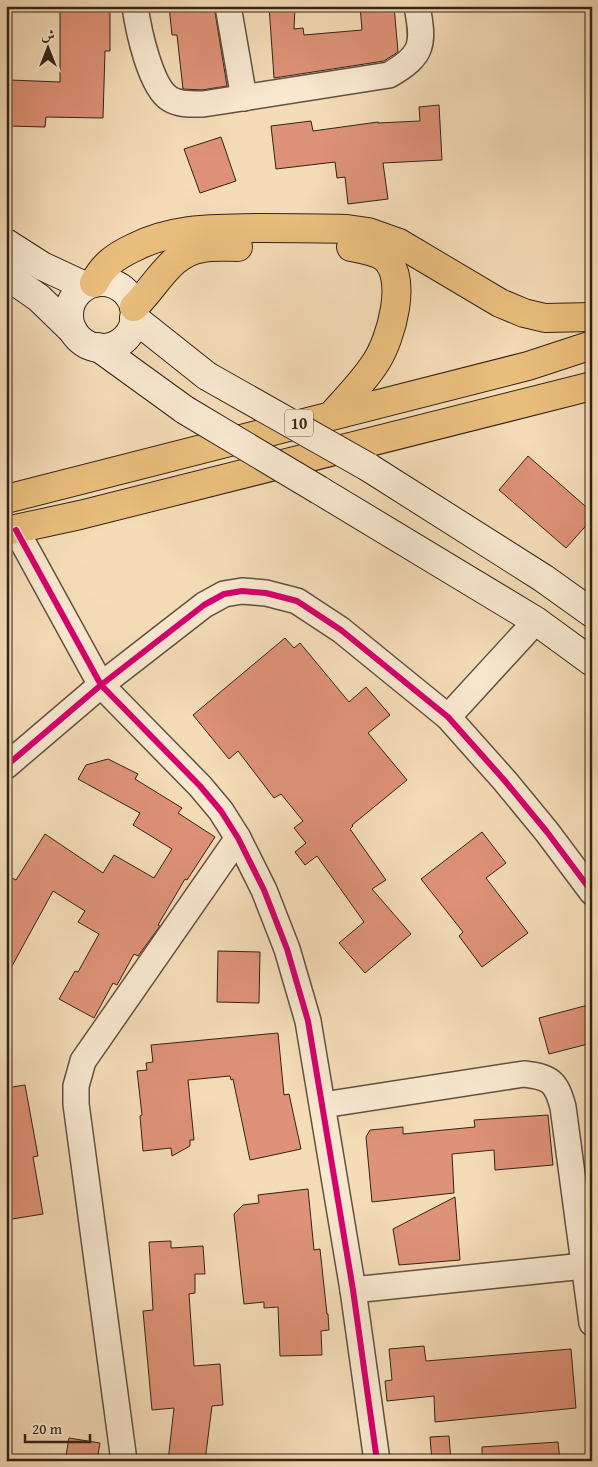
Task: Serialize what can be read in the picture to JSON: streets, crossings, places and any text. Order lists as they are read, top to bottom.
{
  "streets": {
    "highway": ["10"]
  },
  "scale_bar": "20 m",
  "north": "top"
}
